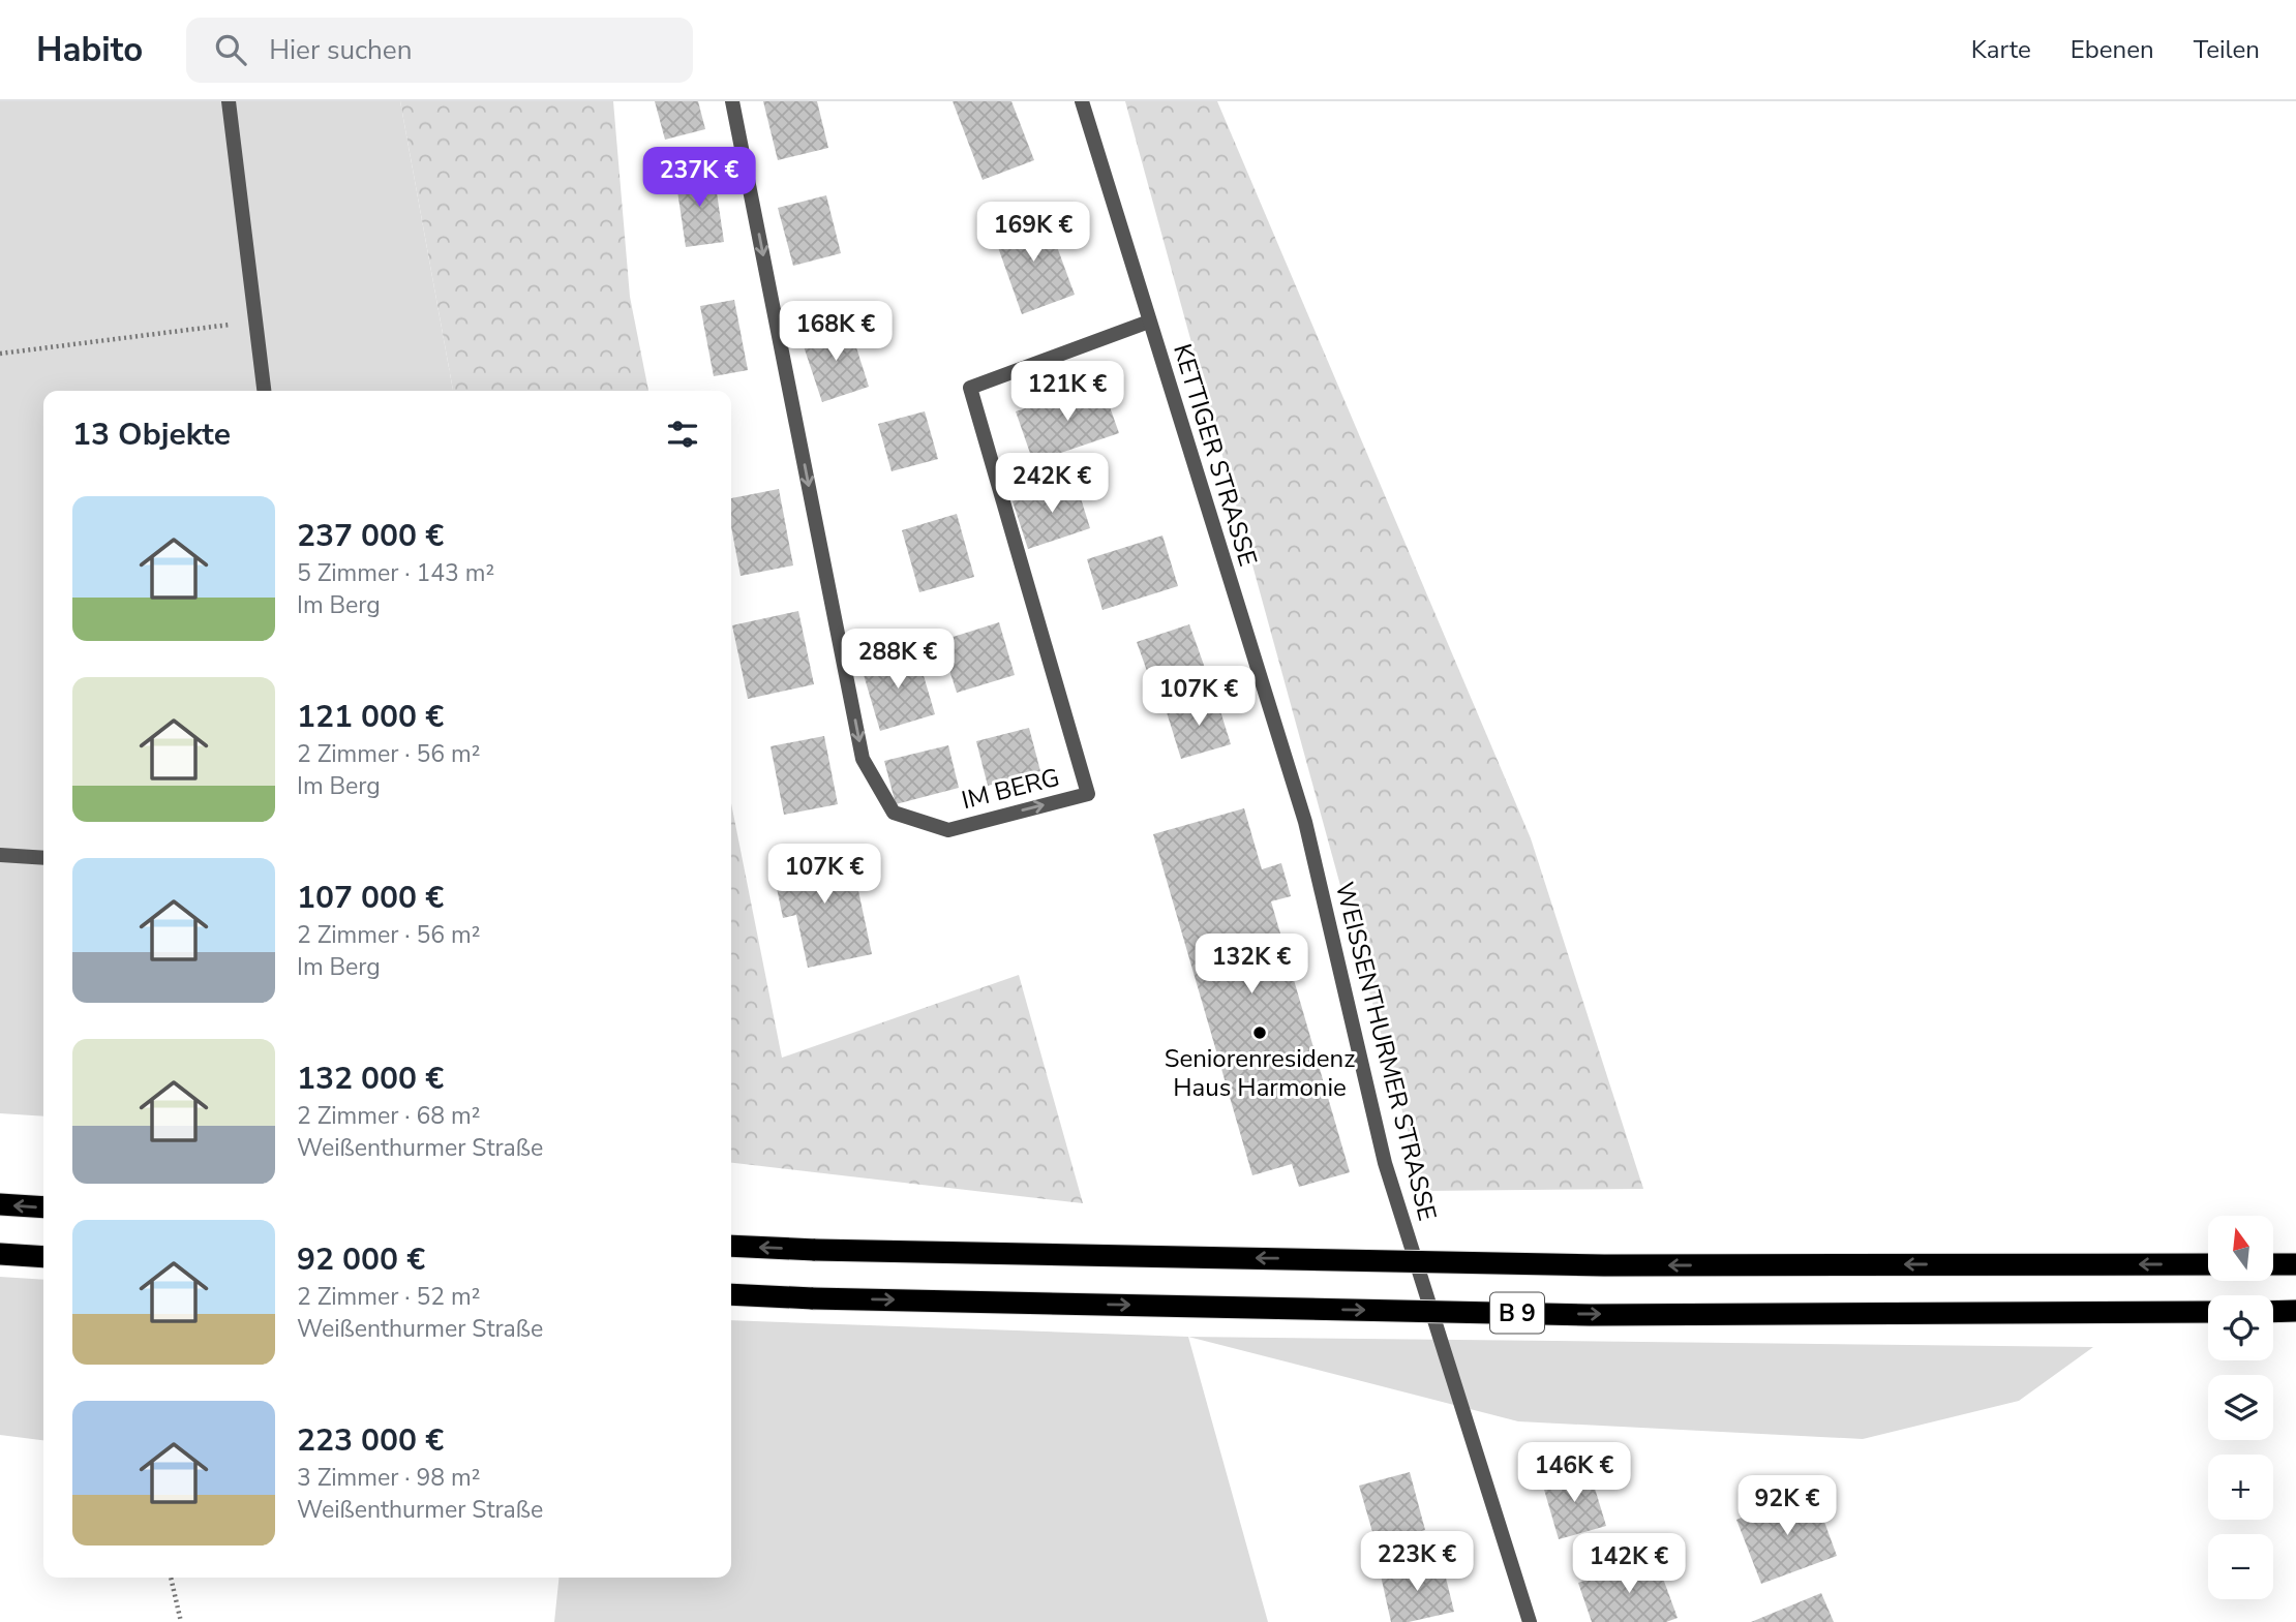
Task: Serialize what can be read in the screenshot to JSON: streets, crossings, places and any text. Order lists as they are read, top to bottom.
{
  "streets": {
    "highway": ["B 9"],
    "street": ["KETTIGER STRASSE", "IM BERG", "WEISSENTHURMER STRASSE"]
  },
  "crossings": [
    ["KETTIGER STRASSE", "IM BERG"],
    ["KETTIGER STRASSE", "WEISSENTHURMER STRASSE"]
  ],
  "places": ["Seniorenresidenz Haus Harmonie"],
  "north": "top",
  "page": {
    "header": "Habito",
    "search": "Hier suchen",
    "nav": ["Karte", "Ebenen", "Teilen"],
    "price": [
      "237K €",
      "169K €",
      "168K €",
      "121K €",
      "242K €",
      "288K €",
      "107K €",
      "107K €",
      "132K €",
      "146K €",
      "92K €",
      "223K €",
      "142K €"
    ],
    "heading": "13 Objekte",
    "list": [
      {
        "name": "237 000 €",
        "note": "5 Zimmer · 143 m² · Im Berg"
      },
      {
        "name": "121 000 €",
        "note": "2 Zimmer · 56 m² · Im Berg"
      },
      {
        "name": "107 000 €",
        "note": "2 Zimmer · 56 m² · Im Berg"
      },
      {
        "name": "132 000 €",
        "note": "2 Zimmer · 68 m² · Weißenthurmer Straße"
      },
      {
        "name": "92 000 €",
        "note": "2 Zimmer · 52 m² · Weißenthurmer Straße"
      },
      {
        "name": "223 000 €",
        "note": "3 Zimmer · 98 m² · Weißenthurmer Straße"
      }
    ],
    "map_buttons": ["+", "−"]
  }
}
